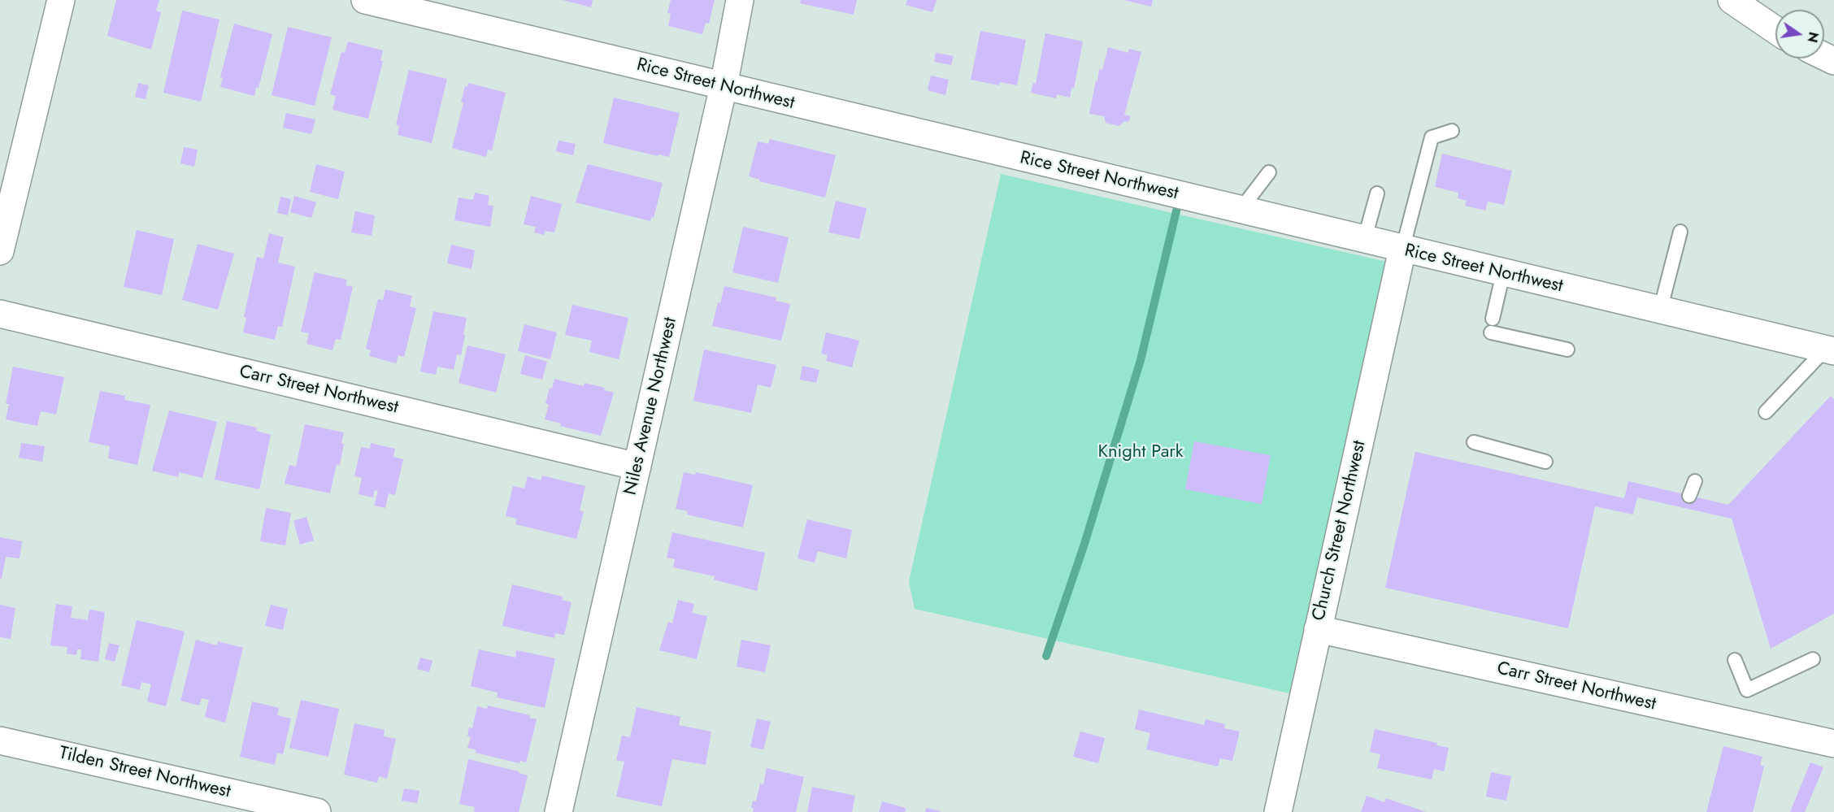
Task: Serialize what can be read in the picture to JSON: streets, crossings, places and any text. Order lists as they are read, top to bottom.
{
  "streets": {
    "street": [
      "Rice Street Northwest",
      "Carr Street Northwest",
      "Niles Avenue Northwest",
      "Church Street Northwest",
      "Tilden Street Northwest"
    ]
  },
  "crossings": [
    ["Rice Street Northwest", "Niles Avenue Northwest"],
    ["Rice Street Northwest", "Church Street Northwest"],
    ["Carr Street Northwest", "Niles Avenue Northwest"],
    ["Carr Street Northwest", "Church Street Northwest"]
  ],
  "parks": ["Knight Park"],
  "north": "right"
}
